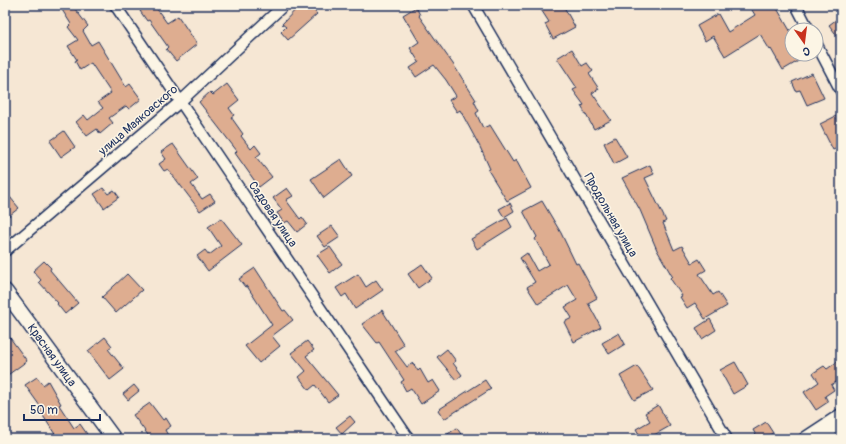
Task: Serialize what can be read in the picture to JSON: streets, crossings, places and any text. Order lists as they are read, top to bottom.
{
  "streets": {
    "street": [
      "улица Маяковского",
      "Садовая улица",
      "Продольная улица",
      "Красная улица"
    ]
  },
  "crossings": [
    ["улица Маяковского", "Садовая улица"]
  ],
  "scale_bar": "50 m",
  "north": "bottom"
}
